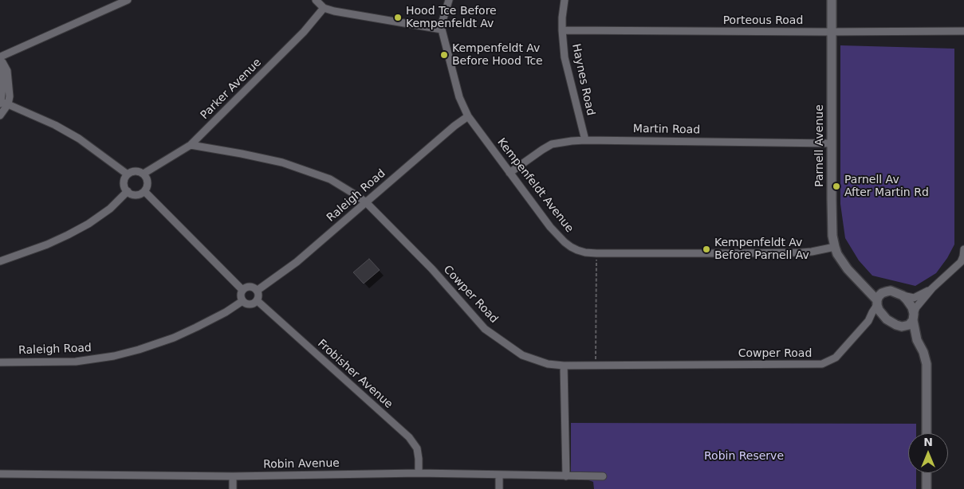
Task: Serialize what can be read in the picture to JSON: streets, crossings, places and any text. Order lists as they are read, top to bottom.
{
  "streets": {
    "street": [
      "Porteous Road",
      "Haynes Road",
      "Parker Avenue",
      "Martin Road",
      "Parnell Avenue",
      "Kempenfeldt Avenue",
      "Raleigh Road",
      "Cowper Road",
      "Frobisher Avenue",
      "Robin Avenue"
    ]
  },
  "crossings": [
    ["Porteous Road", "Haynes Road"],
    ["Porteous Road", "Parnell Avenue"],
    ["Haynes Road", "Martin Road"],
    ["Parker Avenue", "Cowper Road"],
    ["Martin Road", "Parnell Avenue"],
    ["Martin Road", "Kempenfeldt Avenue"],
    ["Parnell Avenue", "Kempenfeldt Avenue"],
    ["Parnell Avenue", "Cowper Road"],
    ["Kempenfeldt Avenue", "Raleigh Road"],
    ["Raleigh Road", "Cowper Road"],
    ["Raleigh Road", "Frobisher Avenue"],
    ["Frobisher Avenue", "Robin Avenue"]
  ],
  "parks": ["Robin Reserve"],
  "places": [
    "Hood Tce Before Kempenfeldt Av",
    "Kempenfeldt Av Before Hood Tce",
    "Parnell Av After Martin Rd",
    "Kempenfeldt Av Before Parnell Av"
  ],
  "north": "top"
}
